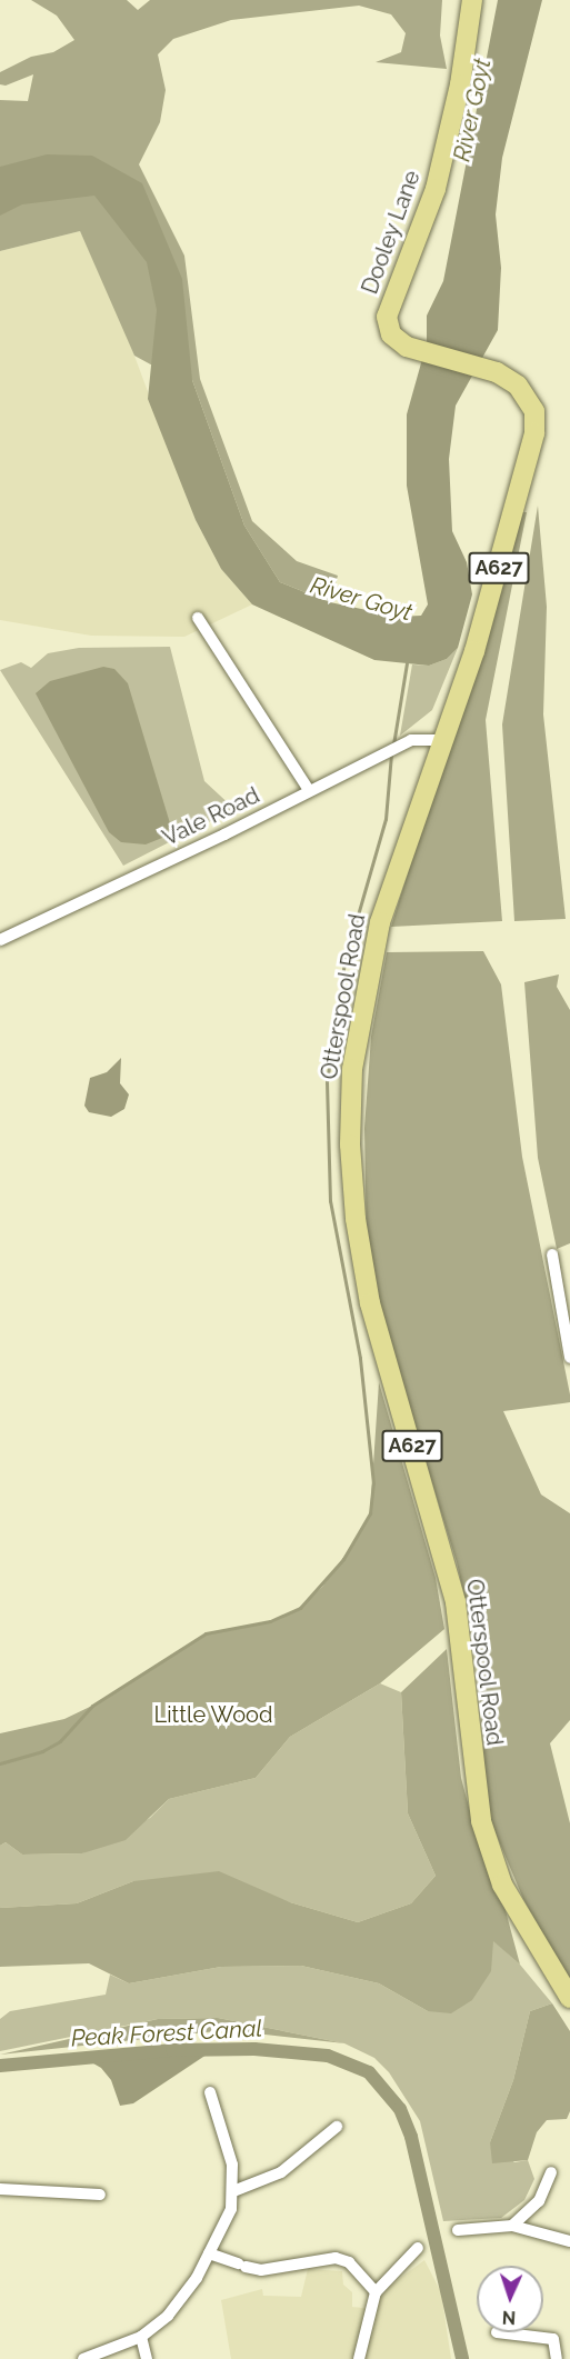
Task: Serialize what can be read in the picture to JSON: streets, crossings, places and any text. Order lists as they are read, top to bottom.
{
  "streets": {
    "main road": ["Dooley Lane", "A627", "Otterspool Road"],
    "street": ["Vale Road"]
  },
  "crossings": [
    ["Dooley Lane", "Otterspool Road"],
    ["Vale Road", "Otterspool Road"]
  ],
  "water": ["River Goyt", "Peak Forest Canal"],
  "parks": ["Little Wood"],
  "north": "bottom"
}
